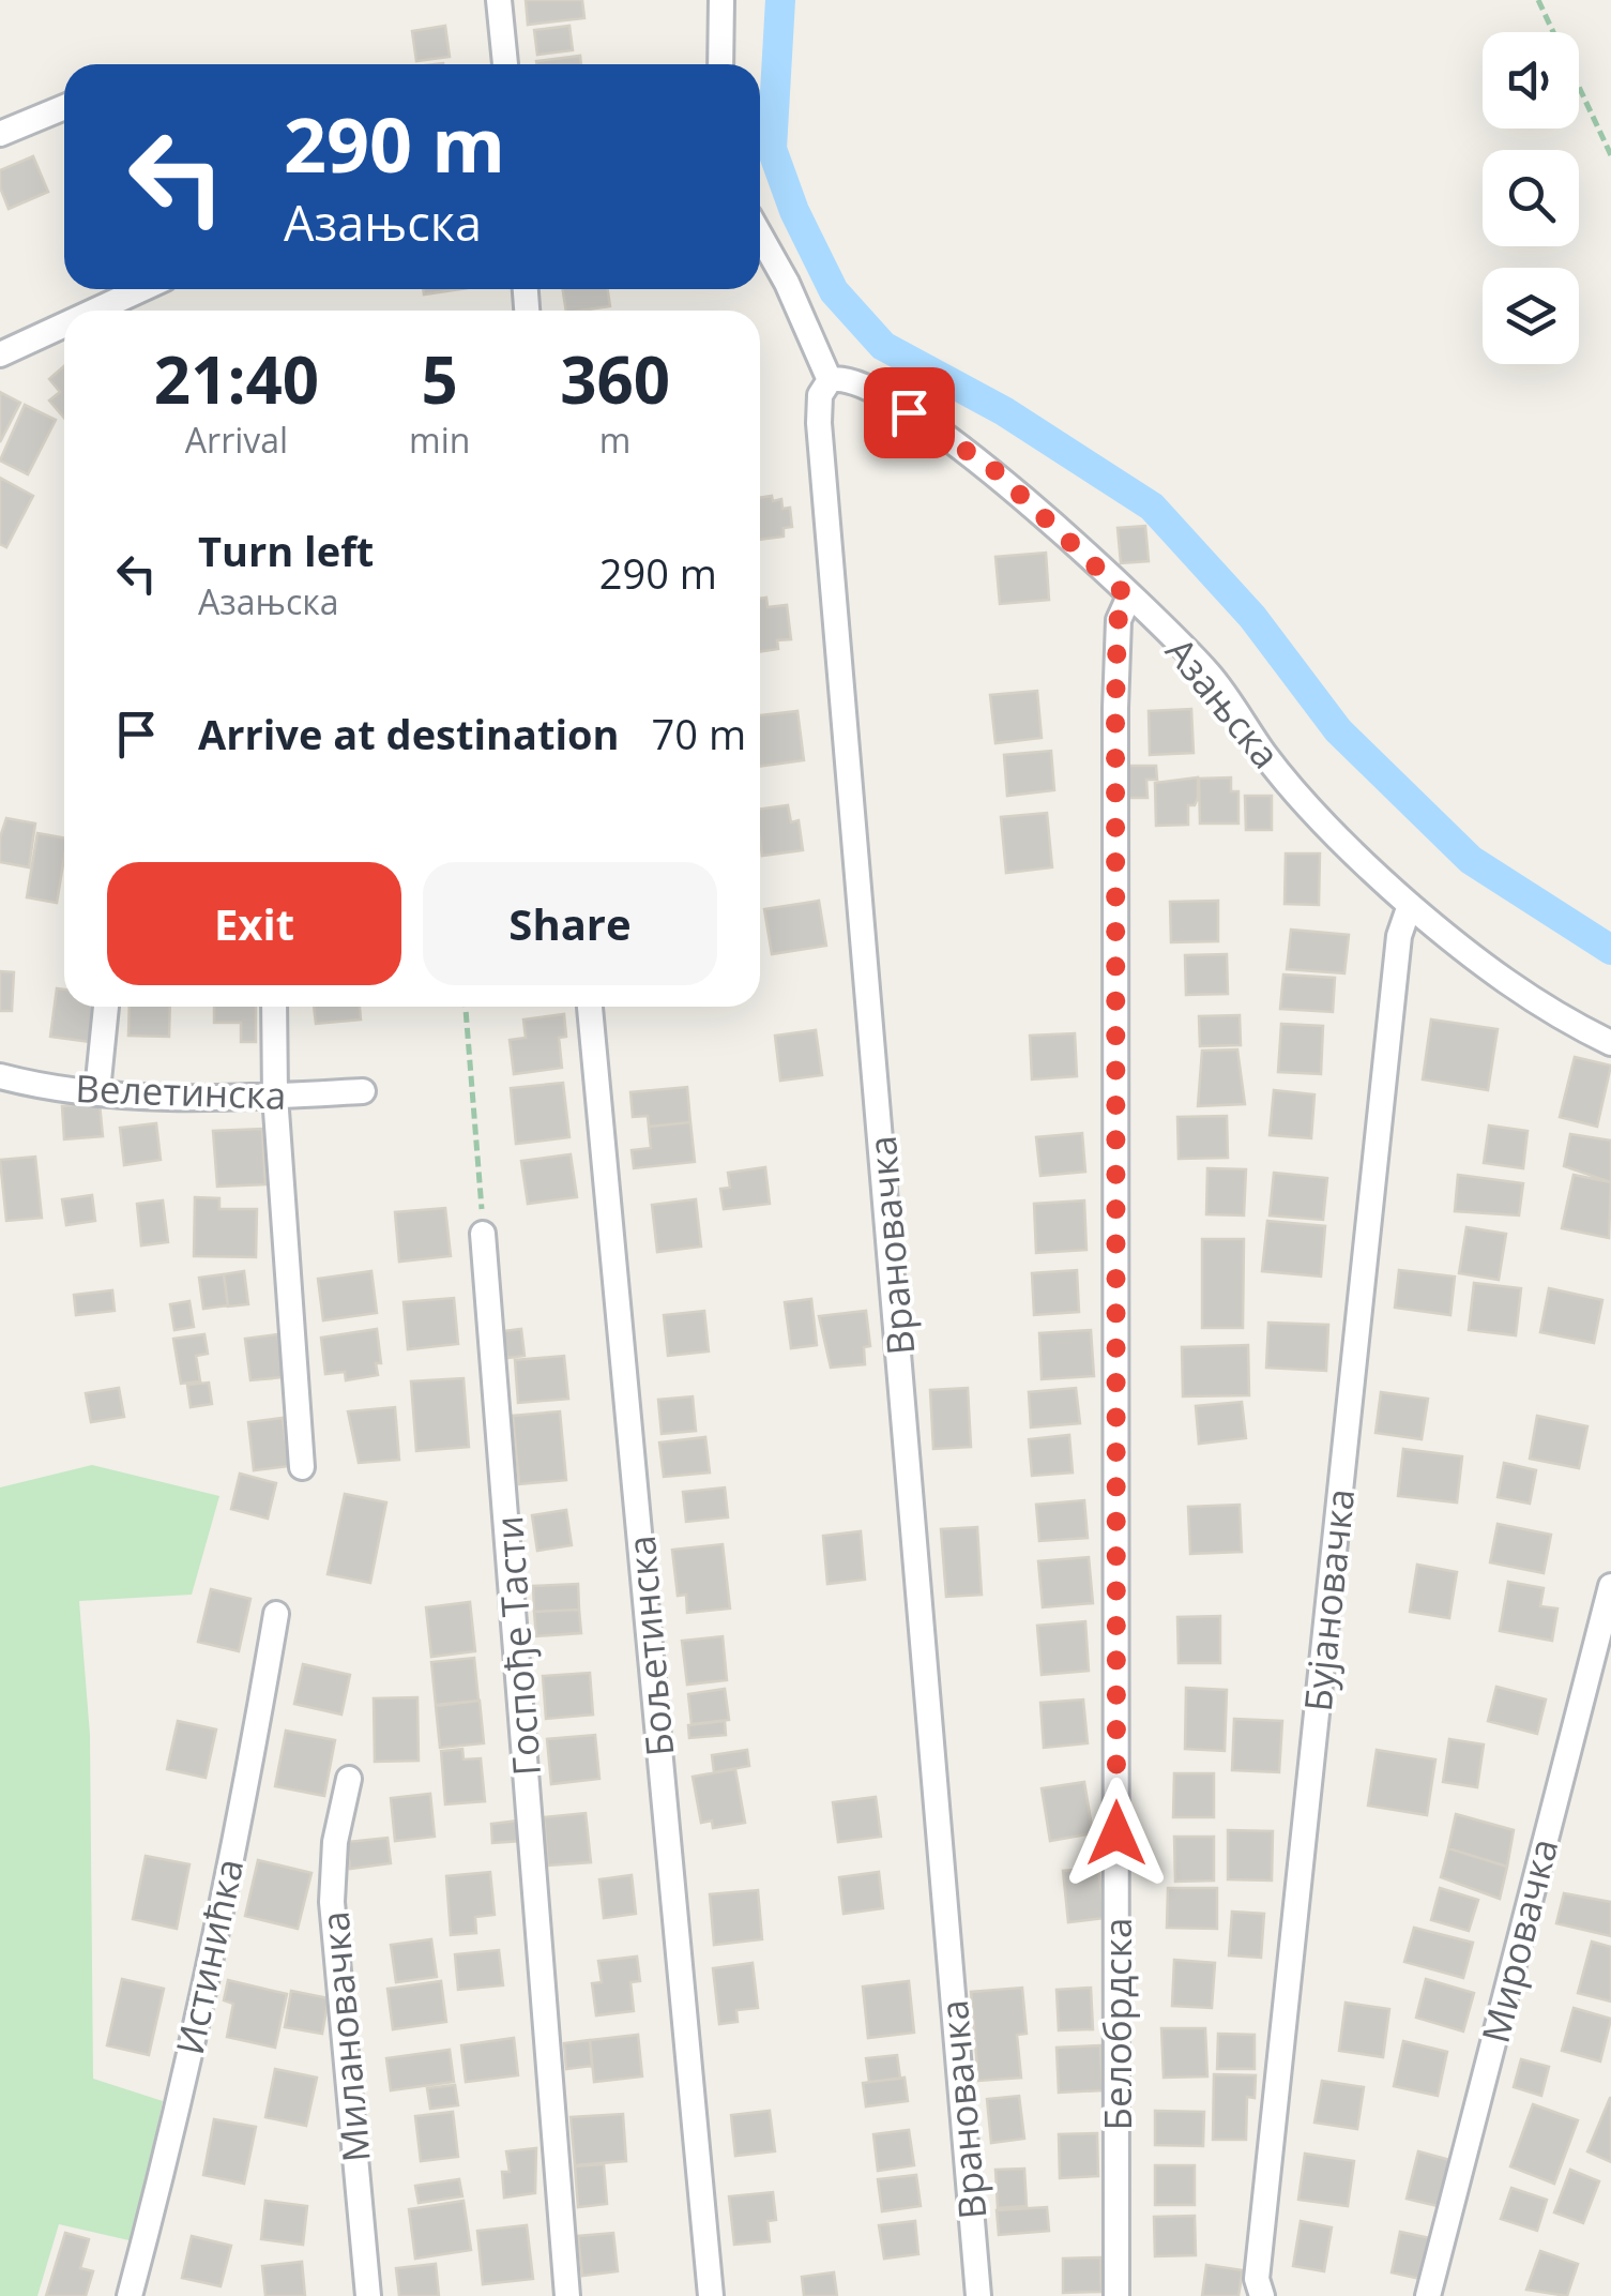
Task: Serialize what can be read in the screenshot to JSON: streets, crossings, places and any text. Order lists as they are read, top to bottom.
{
  "streets": {
    "street": [
      "Азањска",
      "Велетинска",
      "Врановачка",
      "Бујановачка",
      "Госпође Тасти",
      "Бољетинска",
      "Мировачка",
      "Истинићка",
      "Белобрдска",
      "Милановачка"
    ]
  },
  "crossings": [
    ["Азањска", "Врановачка"],
    ["Азањска", "Бујановачка"],
    ["Азањска", "Белобрдска"]
  ],
  "page": {
    "turn": ["290 m", "Азањска"],
    "eta": [
      "21:40",
      "Arrival",
      "5",
      "min",
      "360",
      "m"
    ],
    "list": [
      {
        "name": "Turn left",
        "note": "Азањска",
        "value": "290 m"
      },
      {
        "name": "Arrive at destination",
        "value": "70 m"
      }
    ],
    "buttons": ["Exit", "Share"]
  }
}
